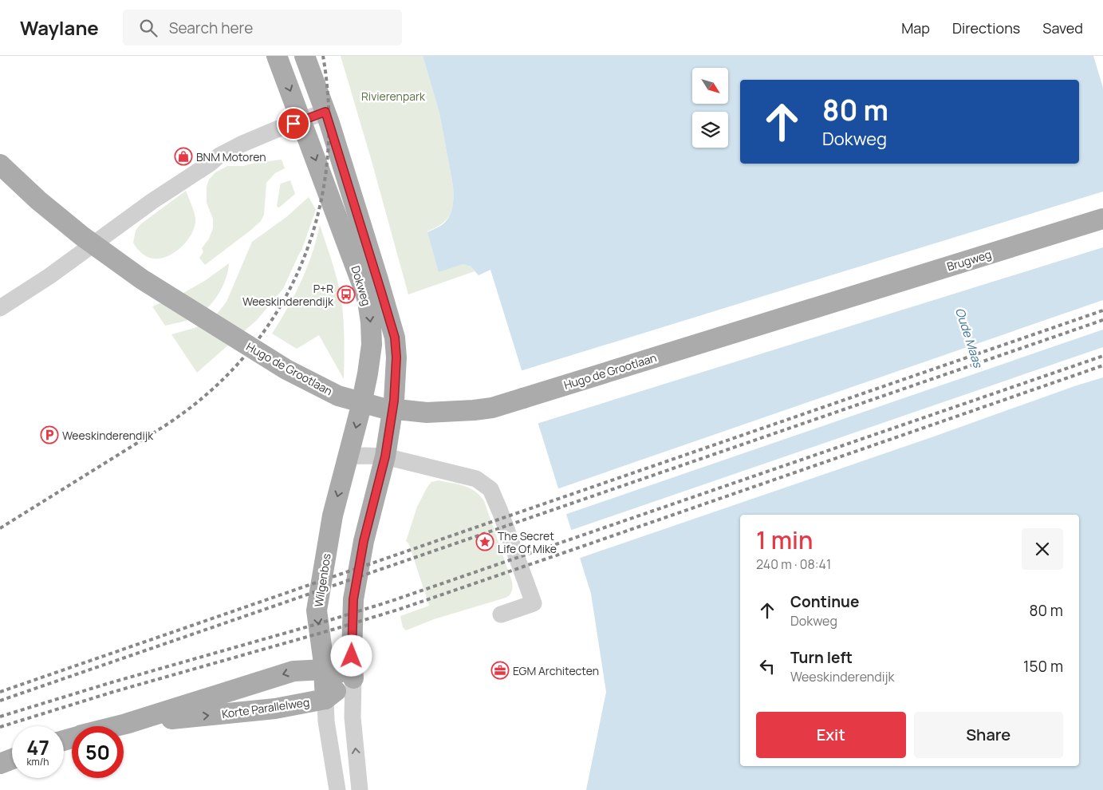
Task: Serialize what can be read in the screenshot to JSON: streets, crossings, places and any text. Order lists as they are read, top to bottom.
{
  "streets": {
    "main road": [
      "Brugweg",
      "Dokweg",
      "Hugo de Grootlaan",
      "Wilgenbos",
      "Korte Parallelweg"
    ]
  },
  "crossings": [
    ["Brugweg", "Hugo de Grootlaan"],
    ["Dokweg", "Wilgenbos"],
    ["Wilgenbos", "Korte Parallelweg"]
  ],
  "water": ["Oude Maas"],
  "parks": ["Rivierenpark"],
  "places": {
    "shop": ["BNM Motoren"],
    "bus stop": ["P+R Weeskinderendijk"],
    "parking": ["Weeskinderendijk"],
    "place": ["The Secret Life Of Mike"],
    "office": ["EGM Architecten"]
  },
  "north": "bottom right",
  "page": {
    "header": "Waylane",
    "search": "Search here",
    "nav": ["Map", "Directions", "Saved"],
    "turn": ["80 m", "Dokweg"],
    "heading": ["1 min", "240 m · 08:41"],
    "list": [
      {
        "name": "Continue",
        "note": "Dokweg",
        "value": "80 m"
      },
      {
        "name": "Turn left",
        "note": "Weeskinderendijk",
        "value": "150 m"
      }
    ],
    "buttons": ["Exit", "Share"],
    "speed": "47 km/h",
    "limit": "50"
  }
}
